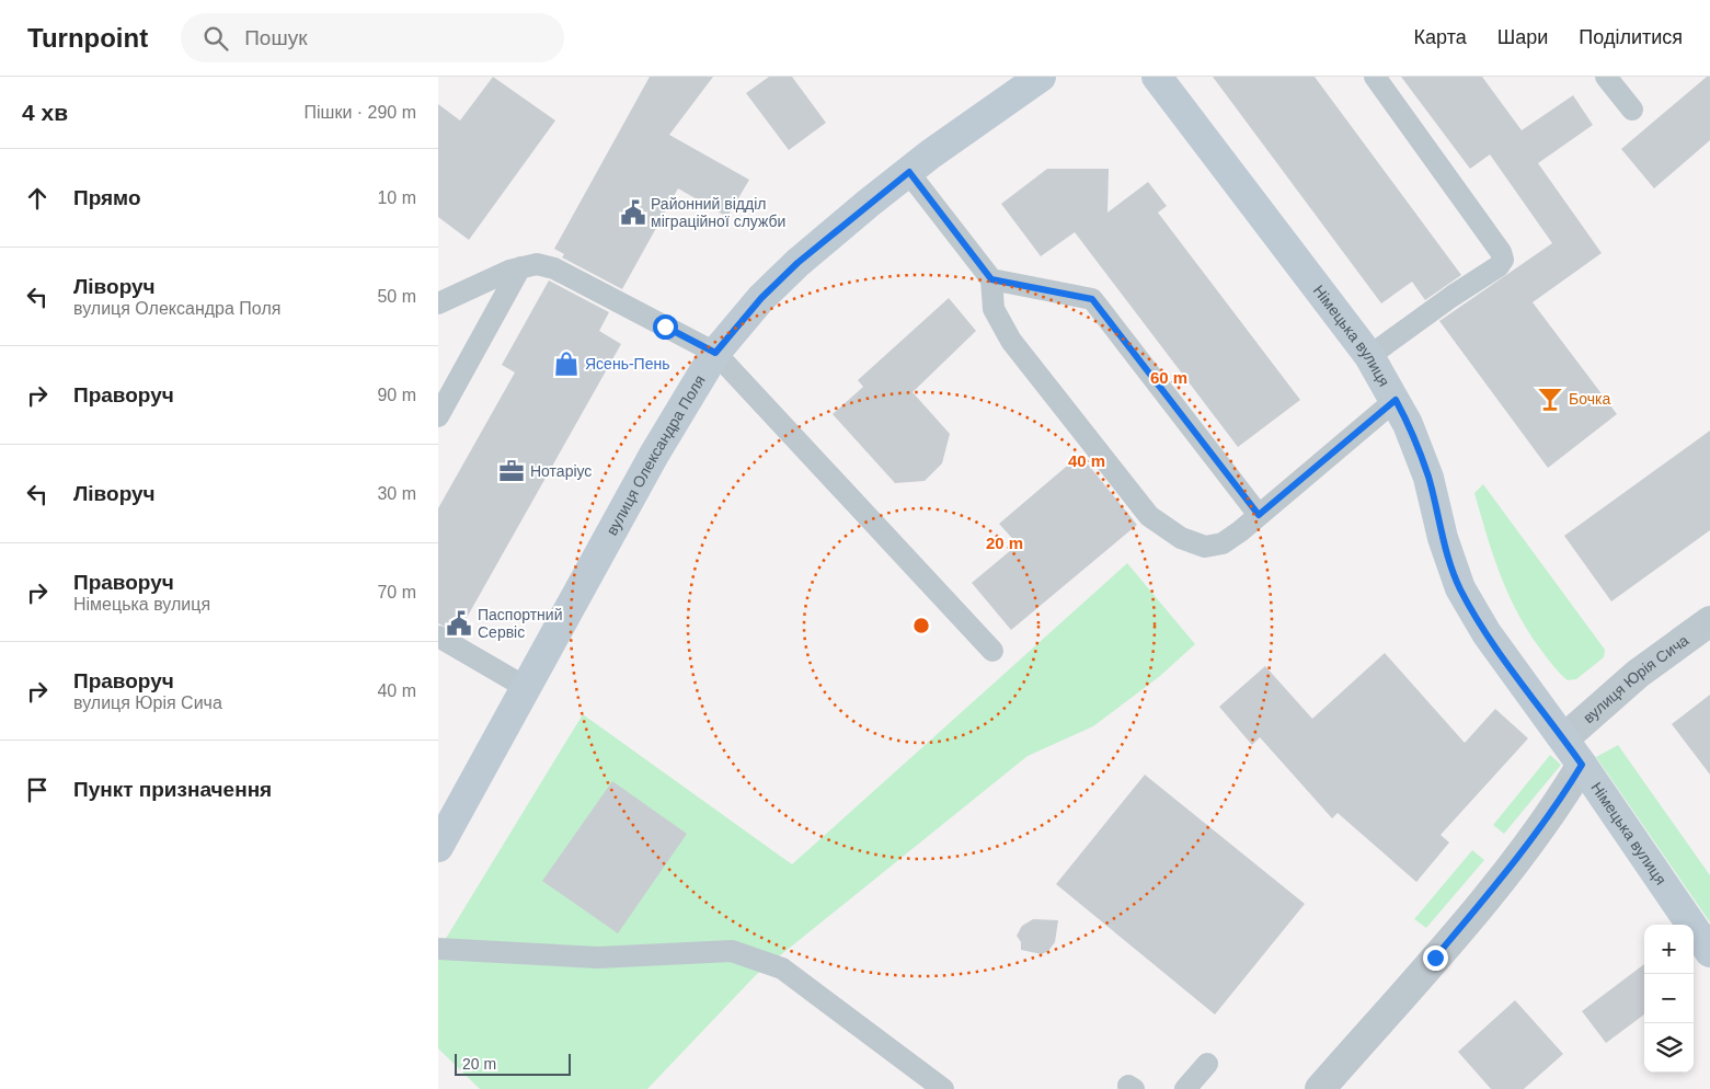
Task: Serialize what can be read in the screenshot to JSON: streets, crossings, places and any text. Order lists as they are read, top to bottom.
{
  "streets": {
    "street": ["Німецька вулиця", "вулиця Олександра Поля", "вулиця Юрія Сича"]
  },
  "crossings": [
    ["Німецька вулиця", "вулиця Юрія Сича"]
  ],
  "places": {
    "public building": ["Районний вiддiл мiграцiйної служби", "Паспортний Сервіс"],
    "shop": ["Ясень-Пень"],
    "bar": ["Бочка"],
    "office": ["Нотаріус"]
  },
  "scale_bar": "20 m",
  "page": {
    "header": "Turnpoint",
    "search": "Пошук",
    "nav": ["Карта", "Шари", "Поділитися"],
    "heading": ["4 хв", "Пішки · 290 m"],
    "list": [
      ["Прямо", "10 m"],
      ["Ліворуч", "вулиця Олександра Поля", "50 m"],
      ["Праворуч", "90 m"],
      ["Ліворуч", "30 m"],
      ["Праворуч", "Німецька вулиця", "70 m"],
      ["Праворуч", "вулиця Юрія Сича", "40 m"],
      "Пункт призначення"
    ],
    "map_buttons": ["+", "−"],
    "scale": "20 m"
  },
  "rings": ["60 m", "40 m", "20 m"]
}
